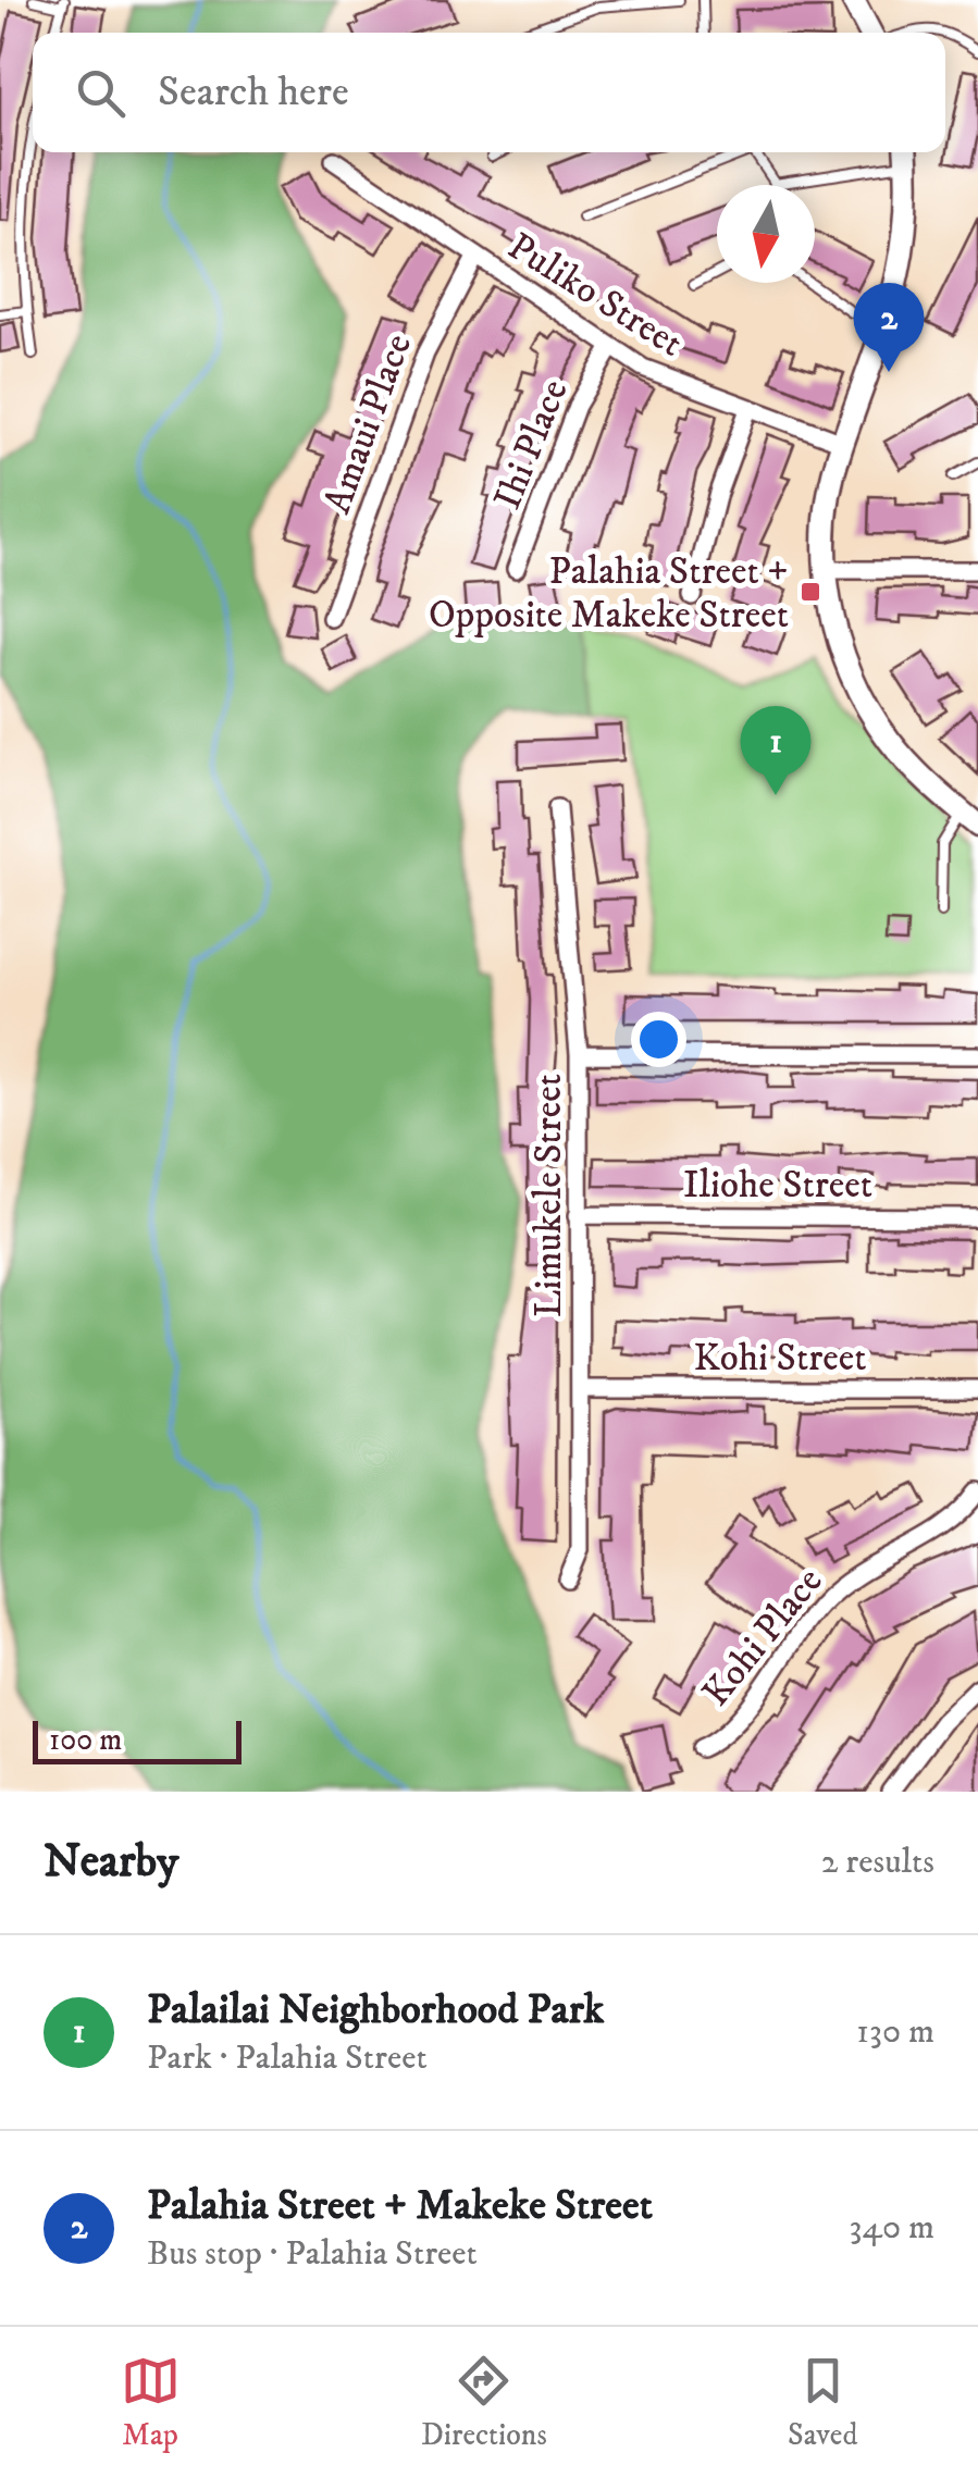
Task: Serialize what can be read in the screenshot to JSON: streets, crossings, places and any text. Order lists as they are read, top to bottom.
{
  "streets": {
    "street": [
      "Puliko Street",
      "Amaui Place",
      "Ihi Place",
      "Iliohe Street",
      "Limukele Street",
      "Kohi Street",
      "Kohi Place"
    ]
  },
  "crossings": [
    ["Puliko Street", "Amaui Place"],
    ["Puliko Street", "Ihi Place"],
    ["Iliohe Street", "Limukele Street"],
    ["Limukele Street", "Kohi Street"]
  ],
  "places": {
    "transit": ["Palahia Street + Opposite Makeke Street"]
  },
  "scale_bar": "100 m",
  "north": "bottom",
  "page": {
    "search": "Search here",
    "pins": ["2", "1"],
    "scale": "100 m",
    "heading": ["Nearby", "2 results"],
    "list": [
      {
        "mark": "1",
        "name": "Palailai Neighborhood Park",
        "note": "Park · Palahia Street",
        "value": "130 m"
      },
      {
        "mark": "2",
        "name": "Palahia Street + Makeke Street",
        "note": "Bus stop · Palahia Street",
        "value": "340 m"
      }
    ],
    "nav": ["Map", "Directions", "Saved"]
  }
}
